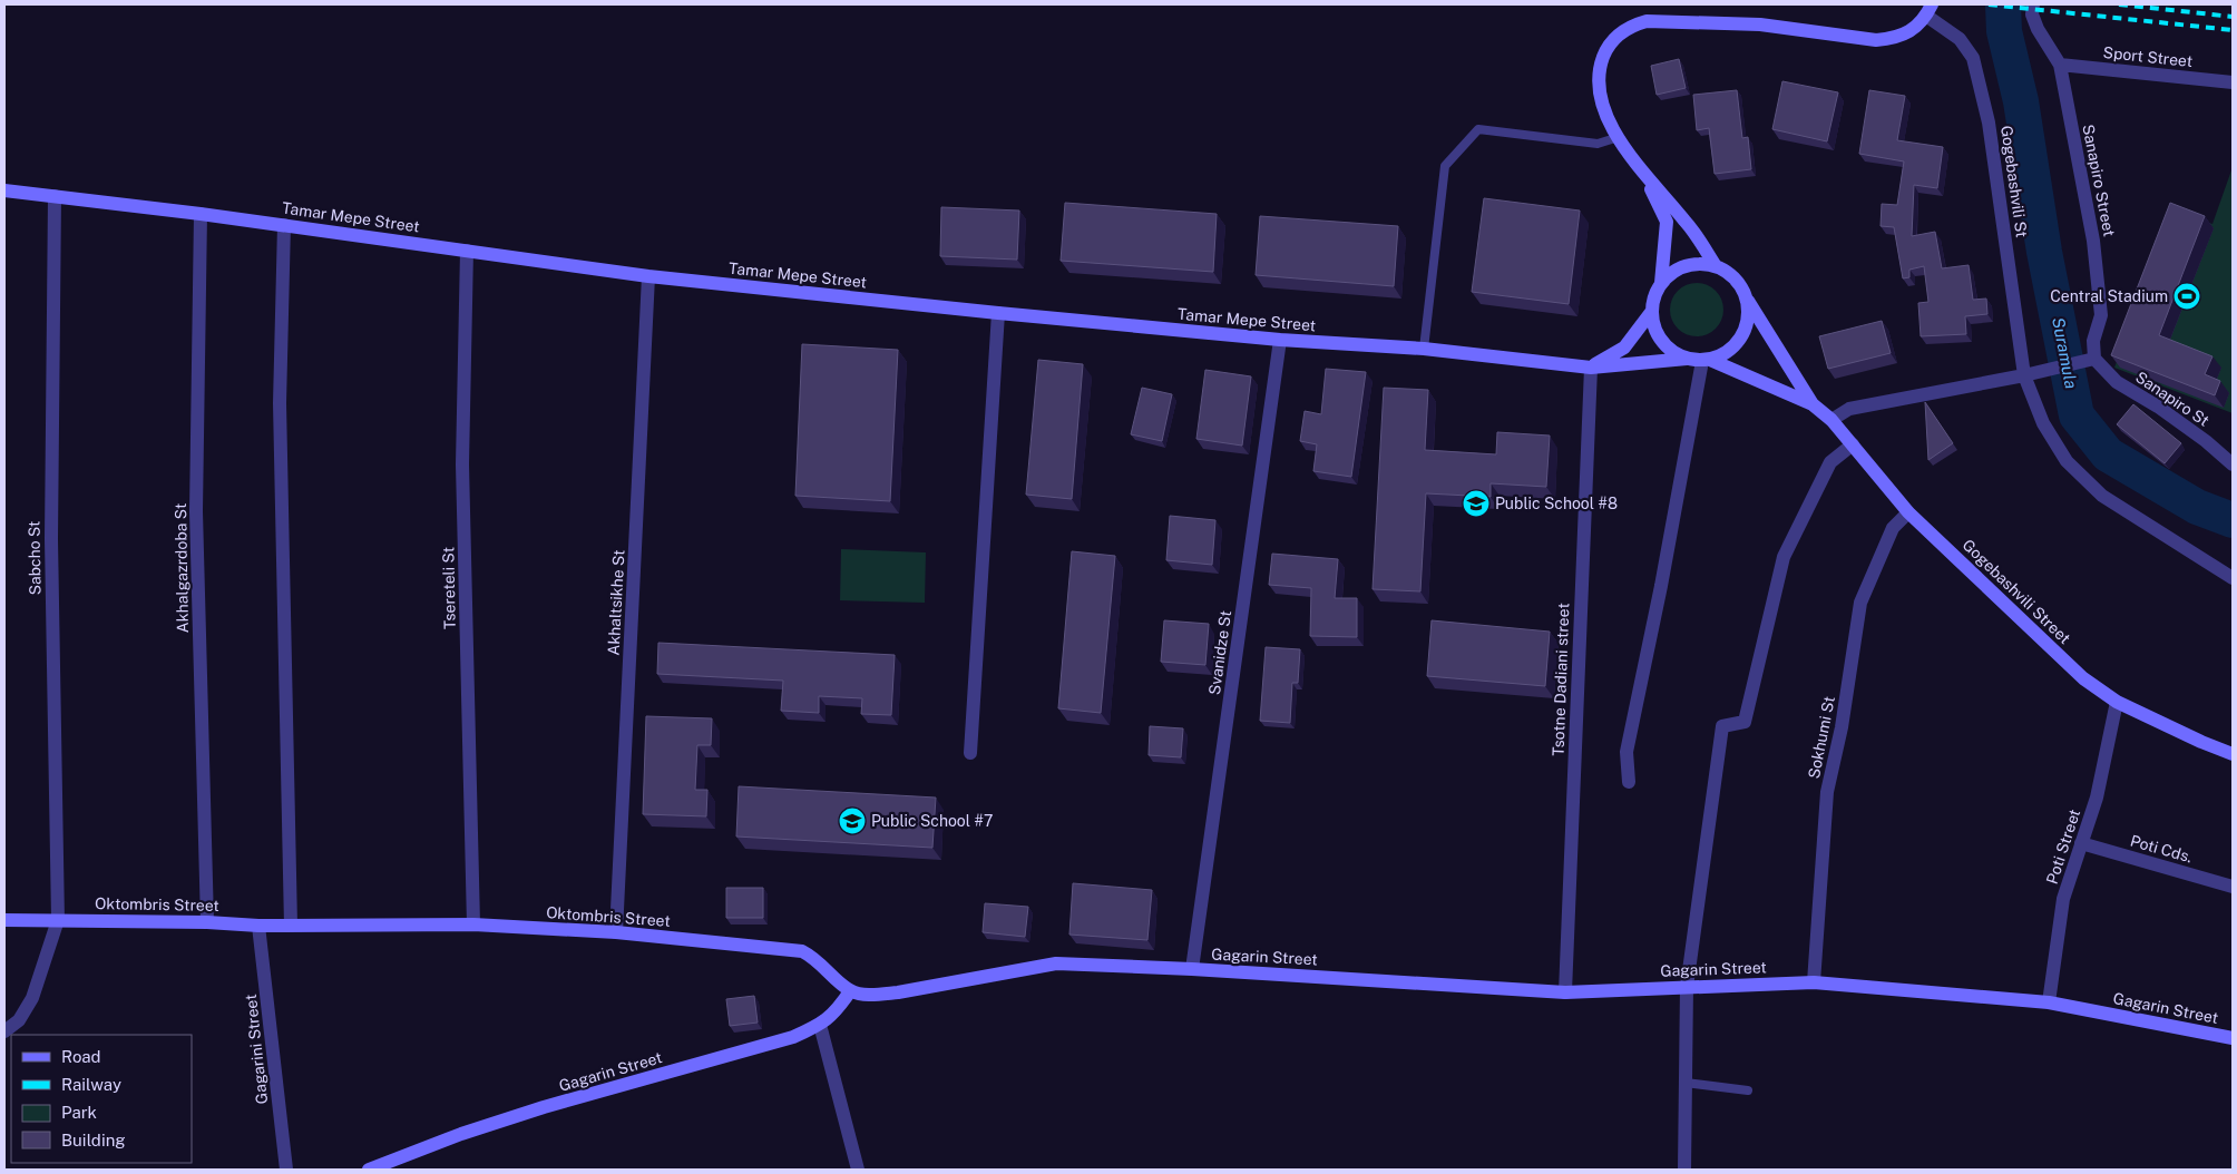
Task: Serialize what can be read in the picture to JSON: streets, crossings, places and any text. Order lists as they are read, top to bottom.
{
  "streets": {
    "street": [
      "Sport Street",
      "Sanapiro Street",
      "Gogebashvili St",
      "Tamar Mepe Street",
      "Sanapiro St",
      "Sabcho St",
      "Akhalgazrdoba St",
      "Tsereteli St",
      "Gogebashvili Street",
      "Akhaltsikhe St",
      "Svanidze St",
      "Tsotne Dadiani street",
      "Sokhumi St",
      "Poti Street",
      "Poti Cds.",
      "Oktombris Street",
      "Gagarin Street",
      "Gagarini Street"
    ]
  },
  "crossings": [
    ["Sport Street", "Sanapiro Street"],
    ["Sanapiro Street", "Sanapiro St"],
    ["Tamar Mepe Street", "Sabcho St"],
    ["Tamar Mepe Street", "Akhalgazrdoba St"],
    ["Tamar Mepe Street", "Tsereteli St"],
    ["Tamar Mepe Street", "Gogebashvili Street"],
    ["Tamar Mepe Street", "Akhaltsikhe St"],
    ["Tamar Mepe Street", "Svanidze St"],
    ["Tamar Mepe Street", "Tsotne Dadiani street"],
    ["Sabcho St", "Oktombris Street"],
    ["Akhalgazrdoba St", "Oktombris Street"],
    ["Tsereteli St", "Oktombris Street"],
    ["Gogebashvili Street", "Sokhumi St"],
    ["Gogebashvili Street", "Poti Street"],
    ["Akhaltsikhe St", "Oktombris Street"],
    ["Svanidze St", "Gagarin Street"],
    ["Tsotne Dadiani street", "Gagarin Street"],
    ["Sokhumi St", "Gagarin Street"],
    ["Poti Street", "Poti Cds."],
    ["Poti Street", "Gagarin Street"],
    ["Oktombris Street", "Gagarin Street"],
    ["Oktombris Street", "Gagarini Street"]
  ],
  "water": ["Suramula"],
  "places": {
    "sports": ["Central Stadium"],
    "school or university": ["Public School #8", "Public School #7"]
  },
  "legend": [
    "Road",
    "Railway",
    "Park",
    "Building"
  ]
}
